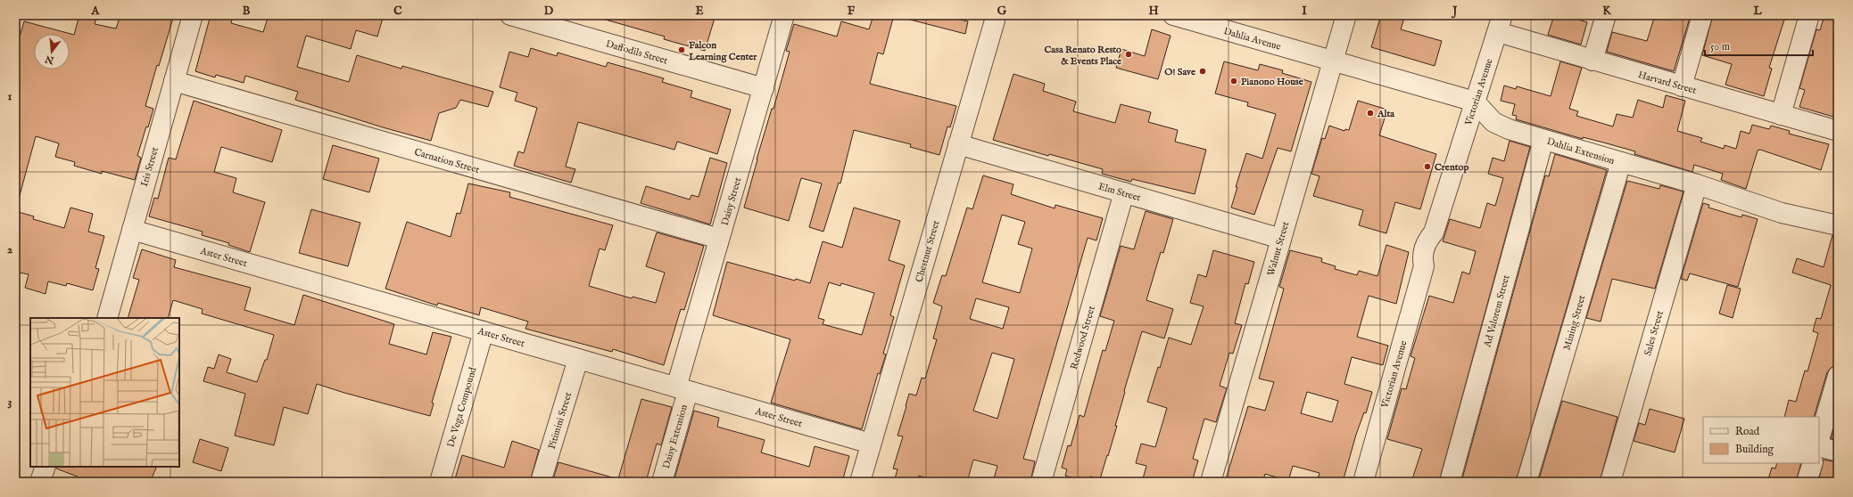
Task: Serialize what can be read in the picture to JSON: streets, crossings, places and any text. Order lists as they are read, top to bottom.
{
  "streets": {
    "street": [
      "Dahlia Avenue",
      "Daffodils Street",
      "Harvard Street",
      "Victorian Avenue",
      "Dahlia Extension",
      "Carnation Street",
      "Iris Street",
      "Elm Street",
      "Daisy Street",
      "Walnut Street",
      "Chestnut Street",
      "Aster Street",
      "Ad Valorem Street",
      "Mining Street",
      "Sales Street",
      "Redwood Street",
      "De Vega Compound",
      "Pitimini Street",
      "Daisy Extension"
    ]
  },
  "crossings": [
    ["Dahlia Avenue", "Walnut Street"],
    ["Daffodils Street", "Daisy Street"],
    ["Harvard Street", "Victorian Avenue"],
    ["Victorian Avenue", "Dahlia Extension"],
    ["Dahlia Extension", "Ad Valorem Street"],
    ["Dahlia Extension", "Mining Street"],
    ["Dahlia Extension", "Sales Street"],
    ["Carnation Street", "Iris Street"],
    ["Carnation Street", "Daisy Street"],
    ["Iris Street", "Aster Street"],
    ["Elm Street", "Walnut Street"],
    ["Elm Street", "Chestnut Street"],
    ["Elm Street", "Redwood Street"],
    ["Daisy Street", "Aster Street"],
    ["Daisy Street", "Daisy Extension"],
    ["Chestnut Street", "Aster Street"],
    ["Aster Street", "De Vega Compound"],
    ["Aster Street", "Pitimini Street"],
    ["Aster Street", "Daisy Extension"]
  ],
  "places": [
    "Falcon Learning Center",
    "Casa Renato Resto & Events Place",
    "O! Save",
    "Pianono House",
    "Alta",
    "Crentop"
  ],
  "legend": ["Road", "Building"],
  "scale_bar": "50 m",
  "north": "bottom",
  "grid": {
    "columns": [
      "A",
      "B",
      "C",
      "D",
      "E",
      "F",
      "G",
      "H",
      "I",
      "J",
      "K",
      "L"
    ],
    "rows": ["1", "2", "3"]
  }
}
